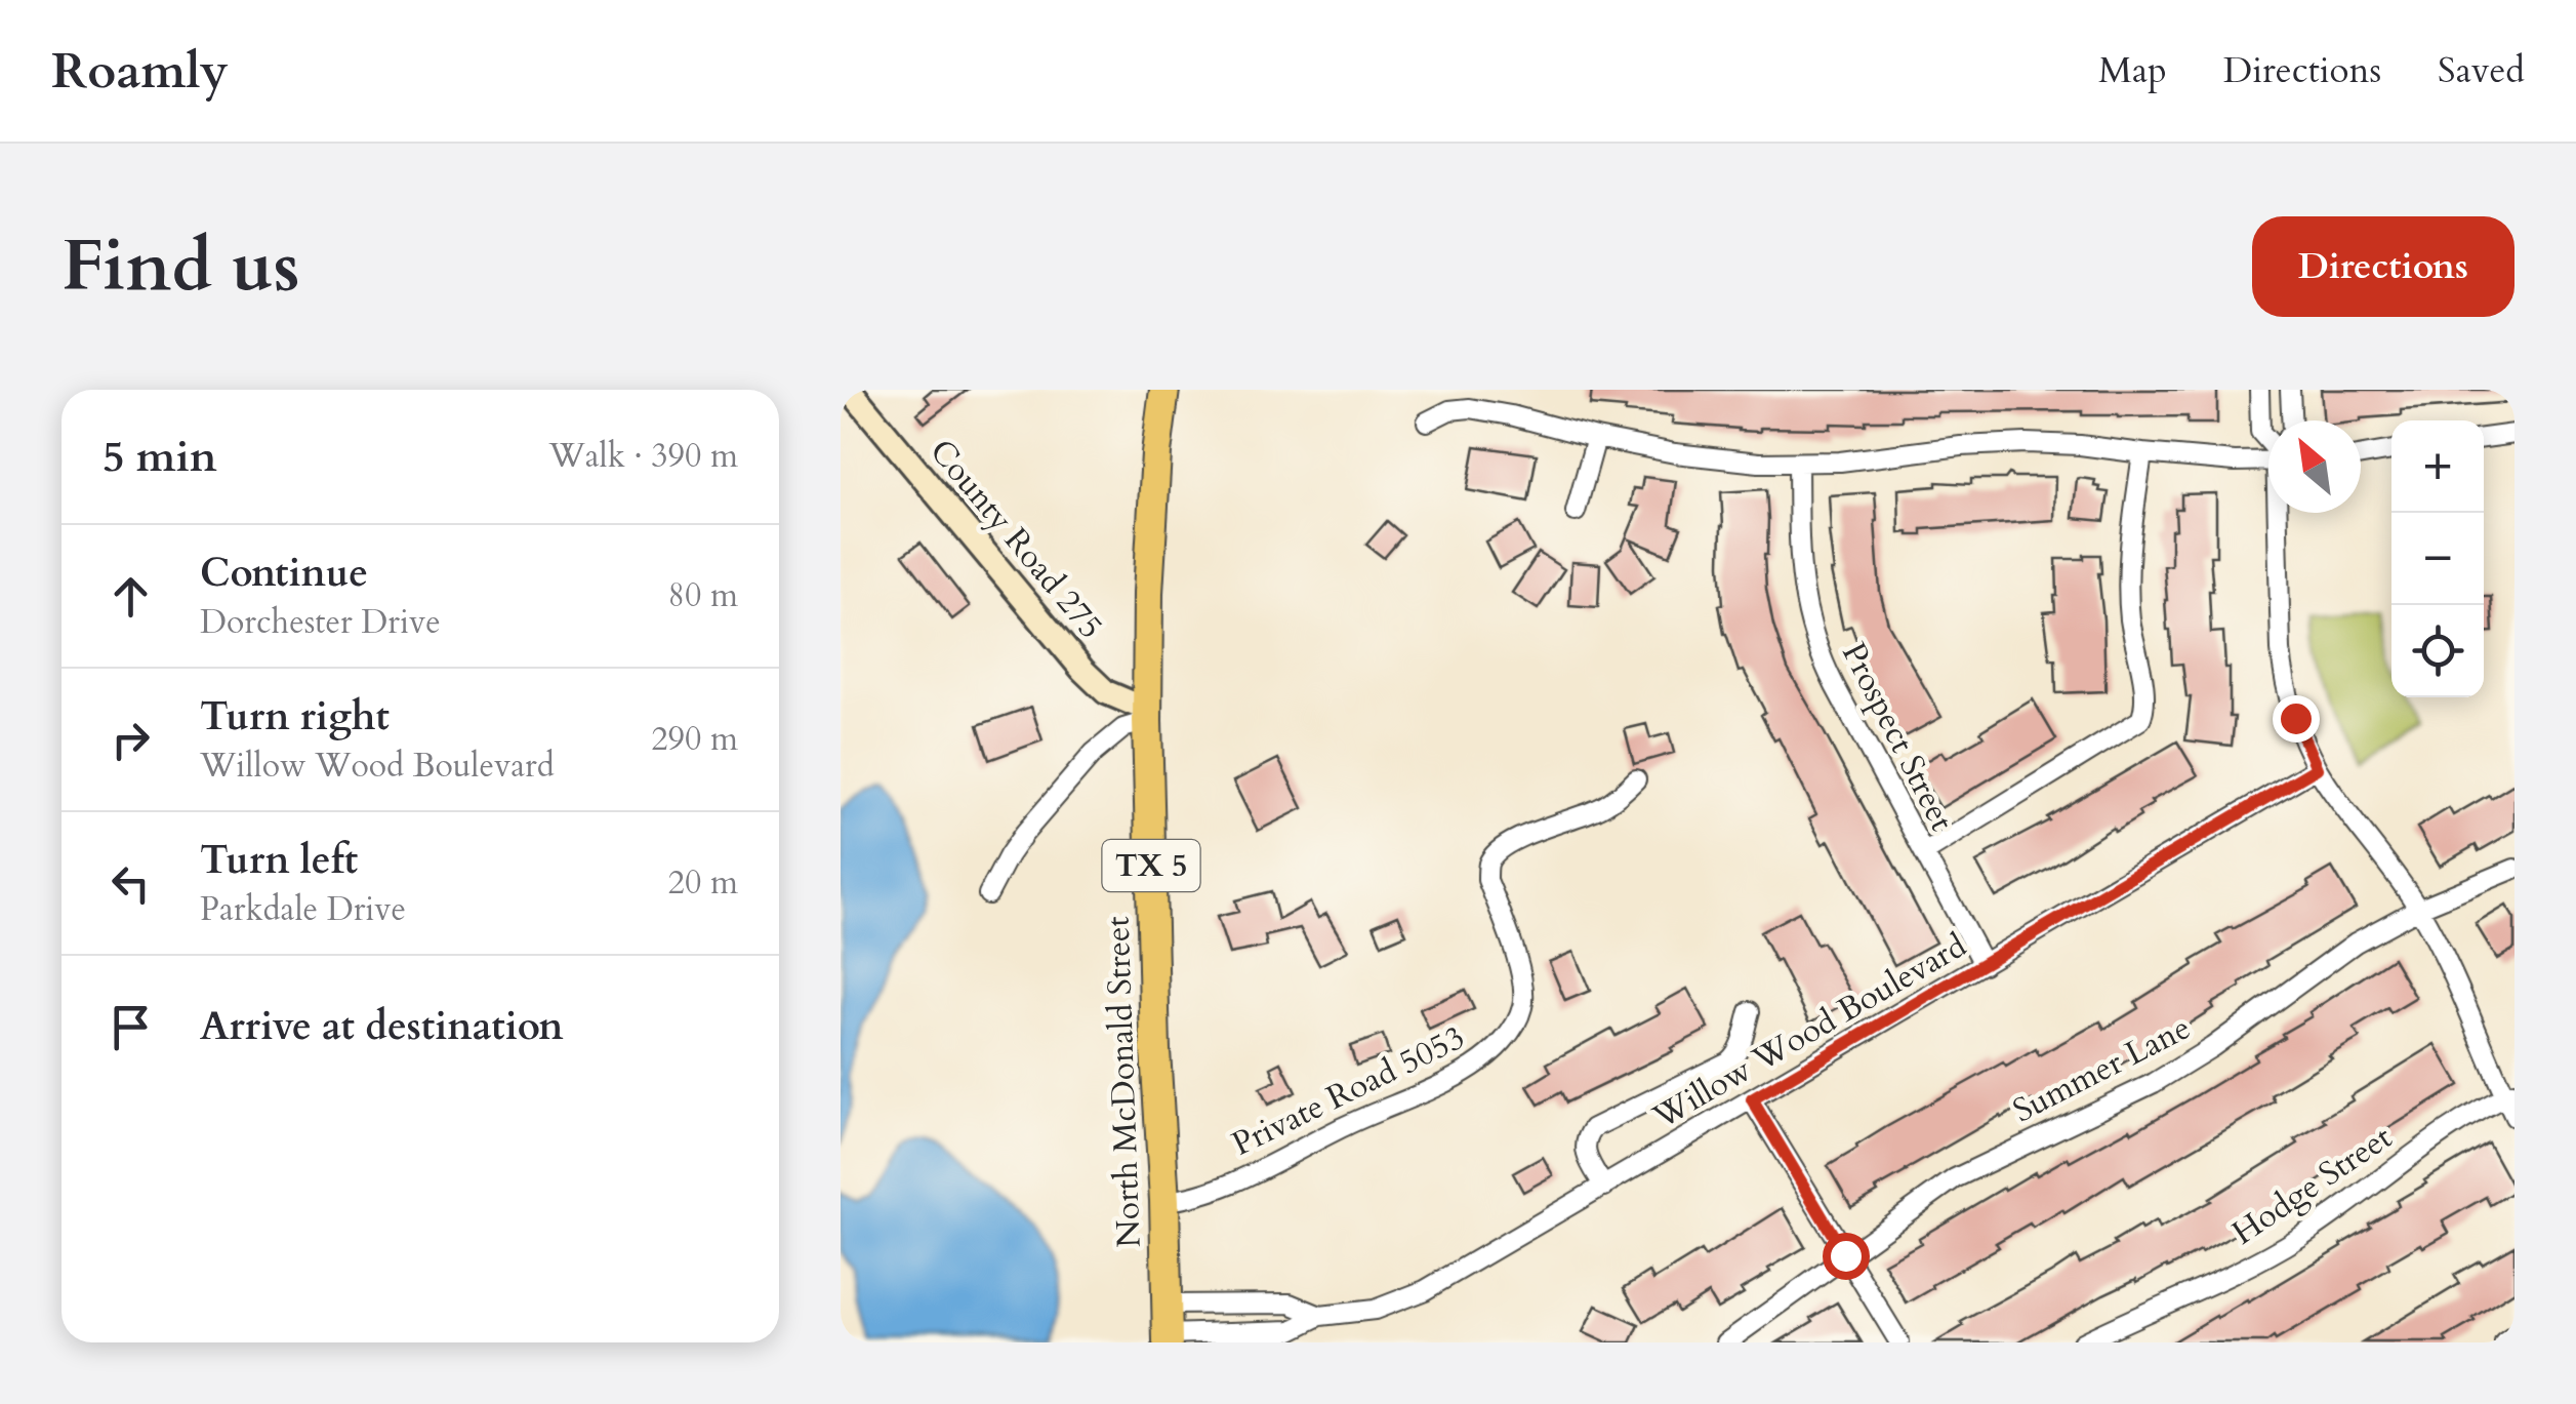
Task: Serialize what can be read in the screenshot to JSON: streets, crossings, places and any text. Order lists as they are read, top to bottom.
{
  "streets": {
    "main road": ["TX 5", "North McDonald Street"],
    "street": [
      "County Road 275",
      "Prospect Street",
      "Willow Wood Boulevard",
      "Summer Lane",
      "Private Road 5053",
      "Hodge Street"
    ]
  },
  "crossings": [
    ["County Road 275", "North McDonald Street"],
    ["Prospect Street", "Willow Wood Boulevard"],
    ["Willow Wood Boulevard", "North McDonald Street"],
    ["North McDonald Street", "Private Road 5053"]
  ],
  "north": "top left",
  "page": {
    "header": "Roamly",
    "nav": ["Map", "Directions", "Saved"],
    "buttons": "Directions",
    "title": "Find us",
    "heading": ["5 min", "Walk · 390 m"],
    "map_buttons": ["+", "−"],
    "list": [
      ["Continue", "Dorchester Drive", "80 m"],
      ["Turn right", "Willow Wood Boulevard", "290 m"],
      ["Turn left", "Parkdale Drive", "20 m"],
      "Arrive at destination"
    ]
  }
}
